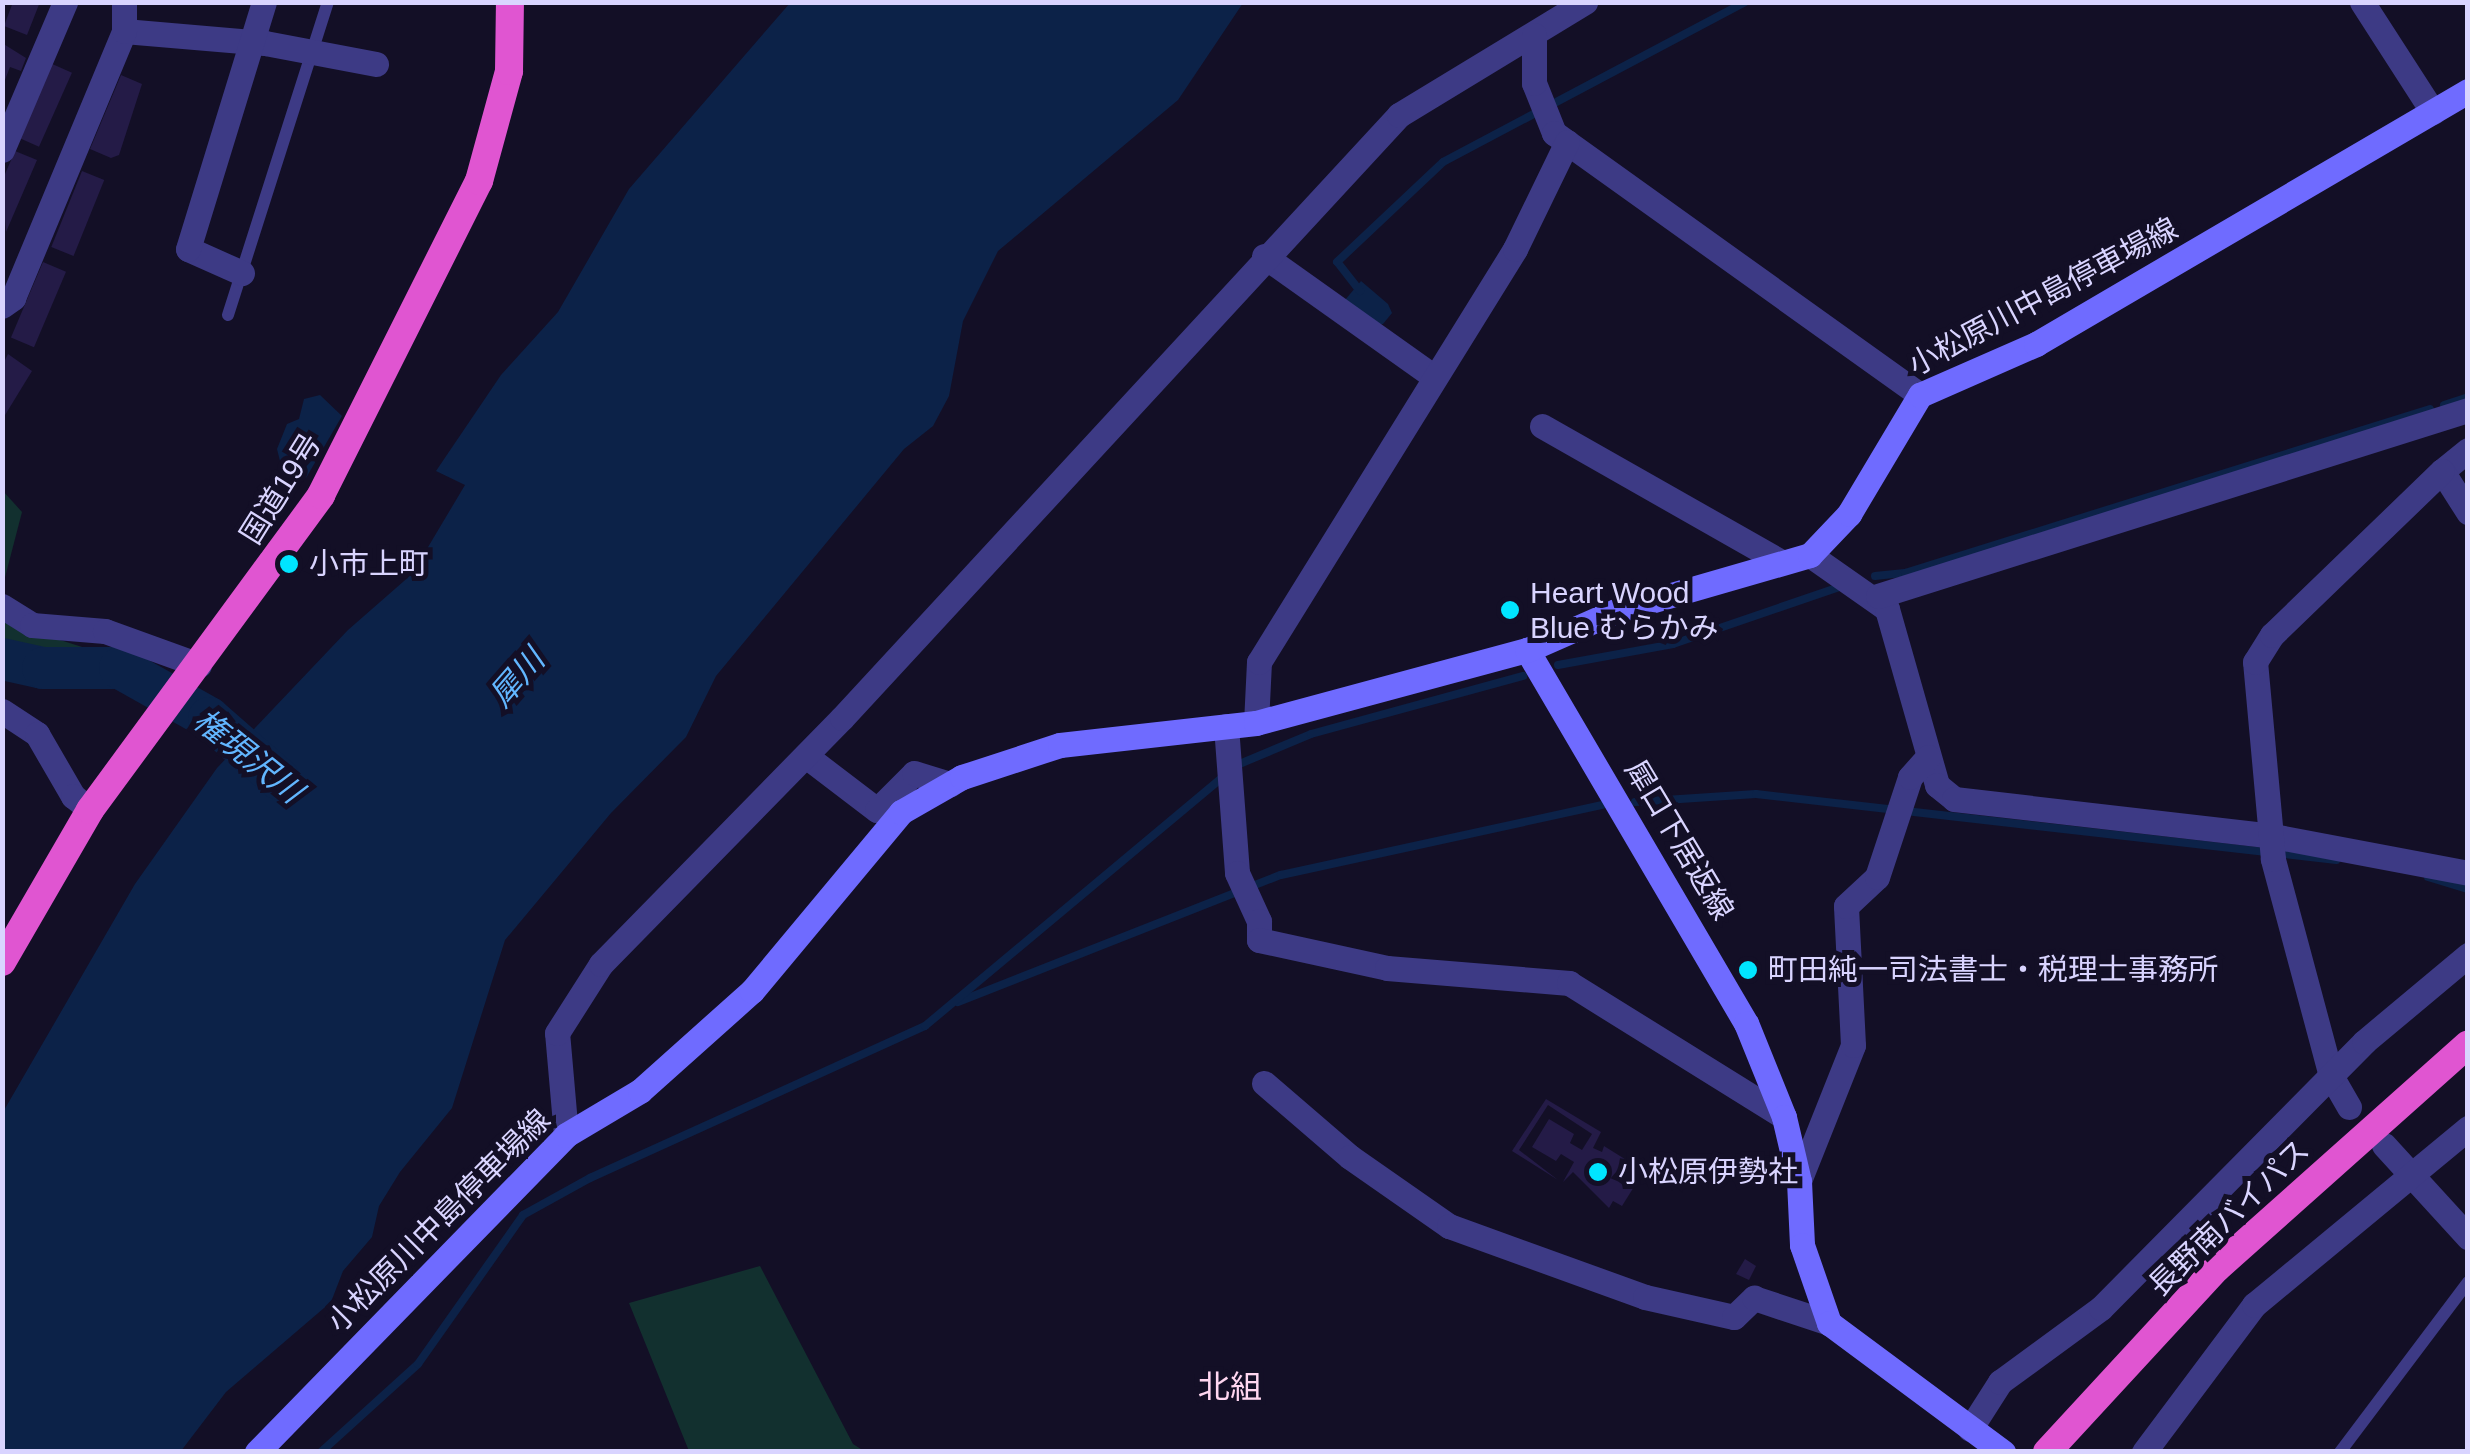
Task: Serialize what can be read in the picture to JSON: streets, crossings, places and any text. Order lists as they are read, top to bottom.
{
  "streets": {
    "highway": ["国道19号", "長野南バイパス"],
    "main road": ["小松原川中島停車場線", "犀口下居返線"]
  },
  "crossings": [
    ["小松原川中島停車場線", "犀口下居返線"]
  ],
  "districts": ["北組"],
  "water": ["犀川", "権現沢川"],
  "places": [
    "小市上町",
    "Heart Wood Blue むらかみ",
    "町田純一司法書士・税理士事務所",
    "小松原伊勢社"
  ]
}
